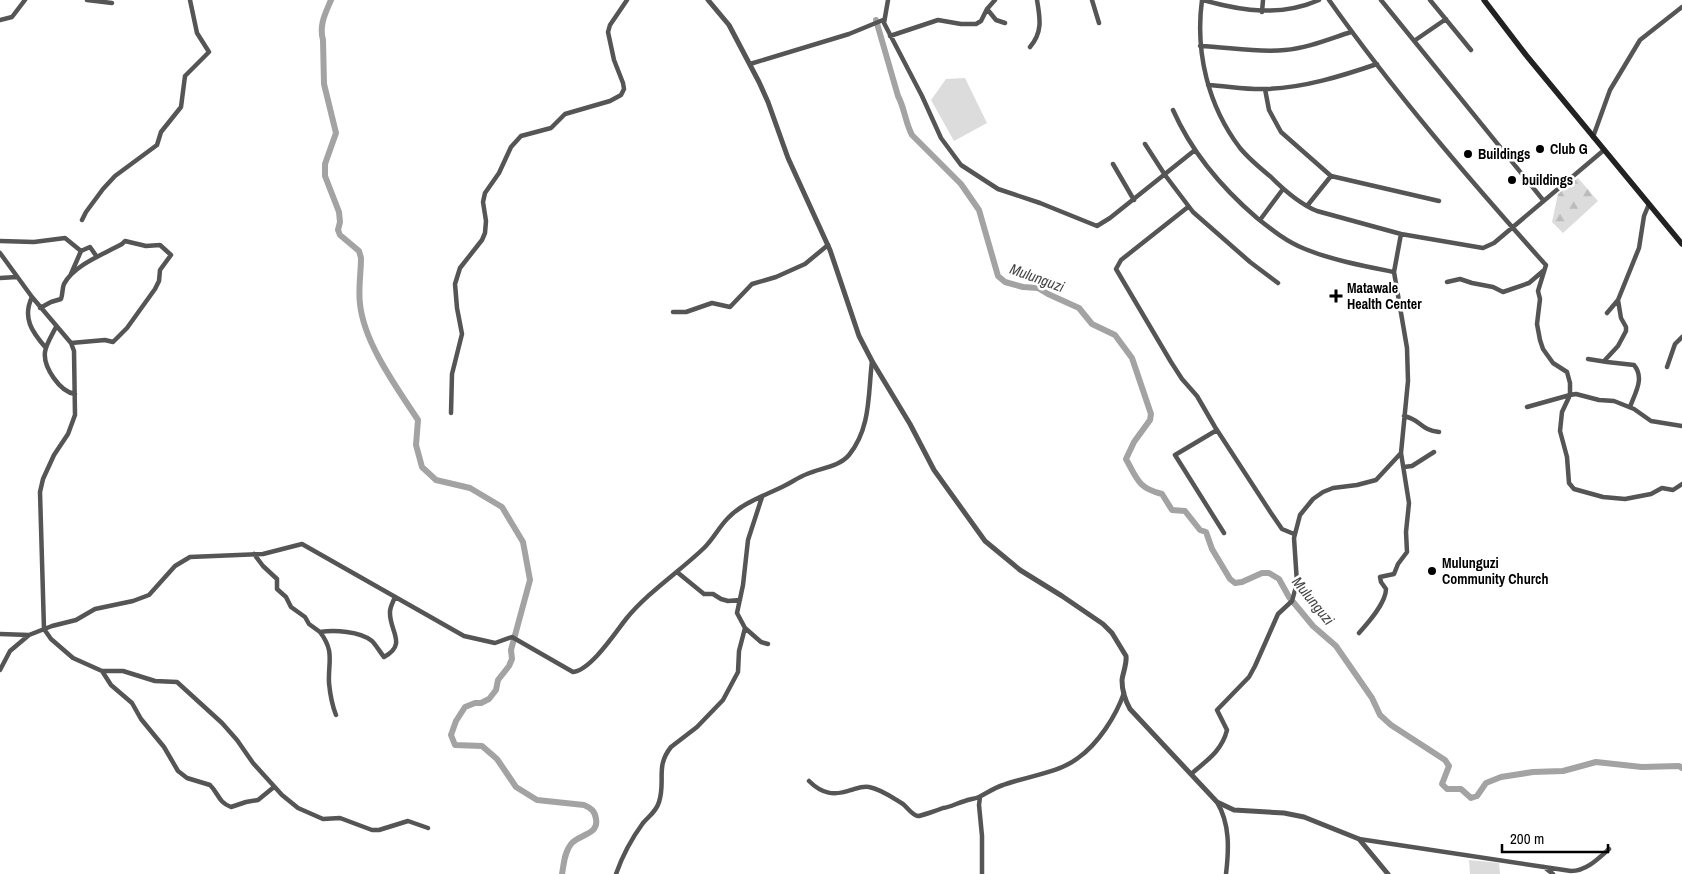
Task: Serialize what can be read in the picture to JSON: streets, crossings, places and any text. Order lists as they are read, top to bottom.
{
  "water": ["Mulunguzi"],
  "places": {
    "other": [
      "Club G",
      "Buildings",
      "buildings",
      "Mulunguzi Community Church"
    ],
    "health": ["Matawale Health Center"]
  },
  "scale_bar": "200 m"
}
